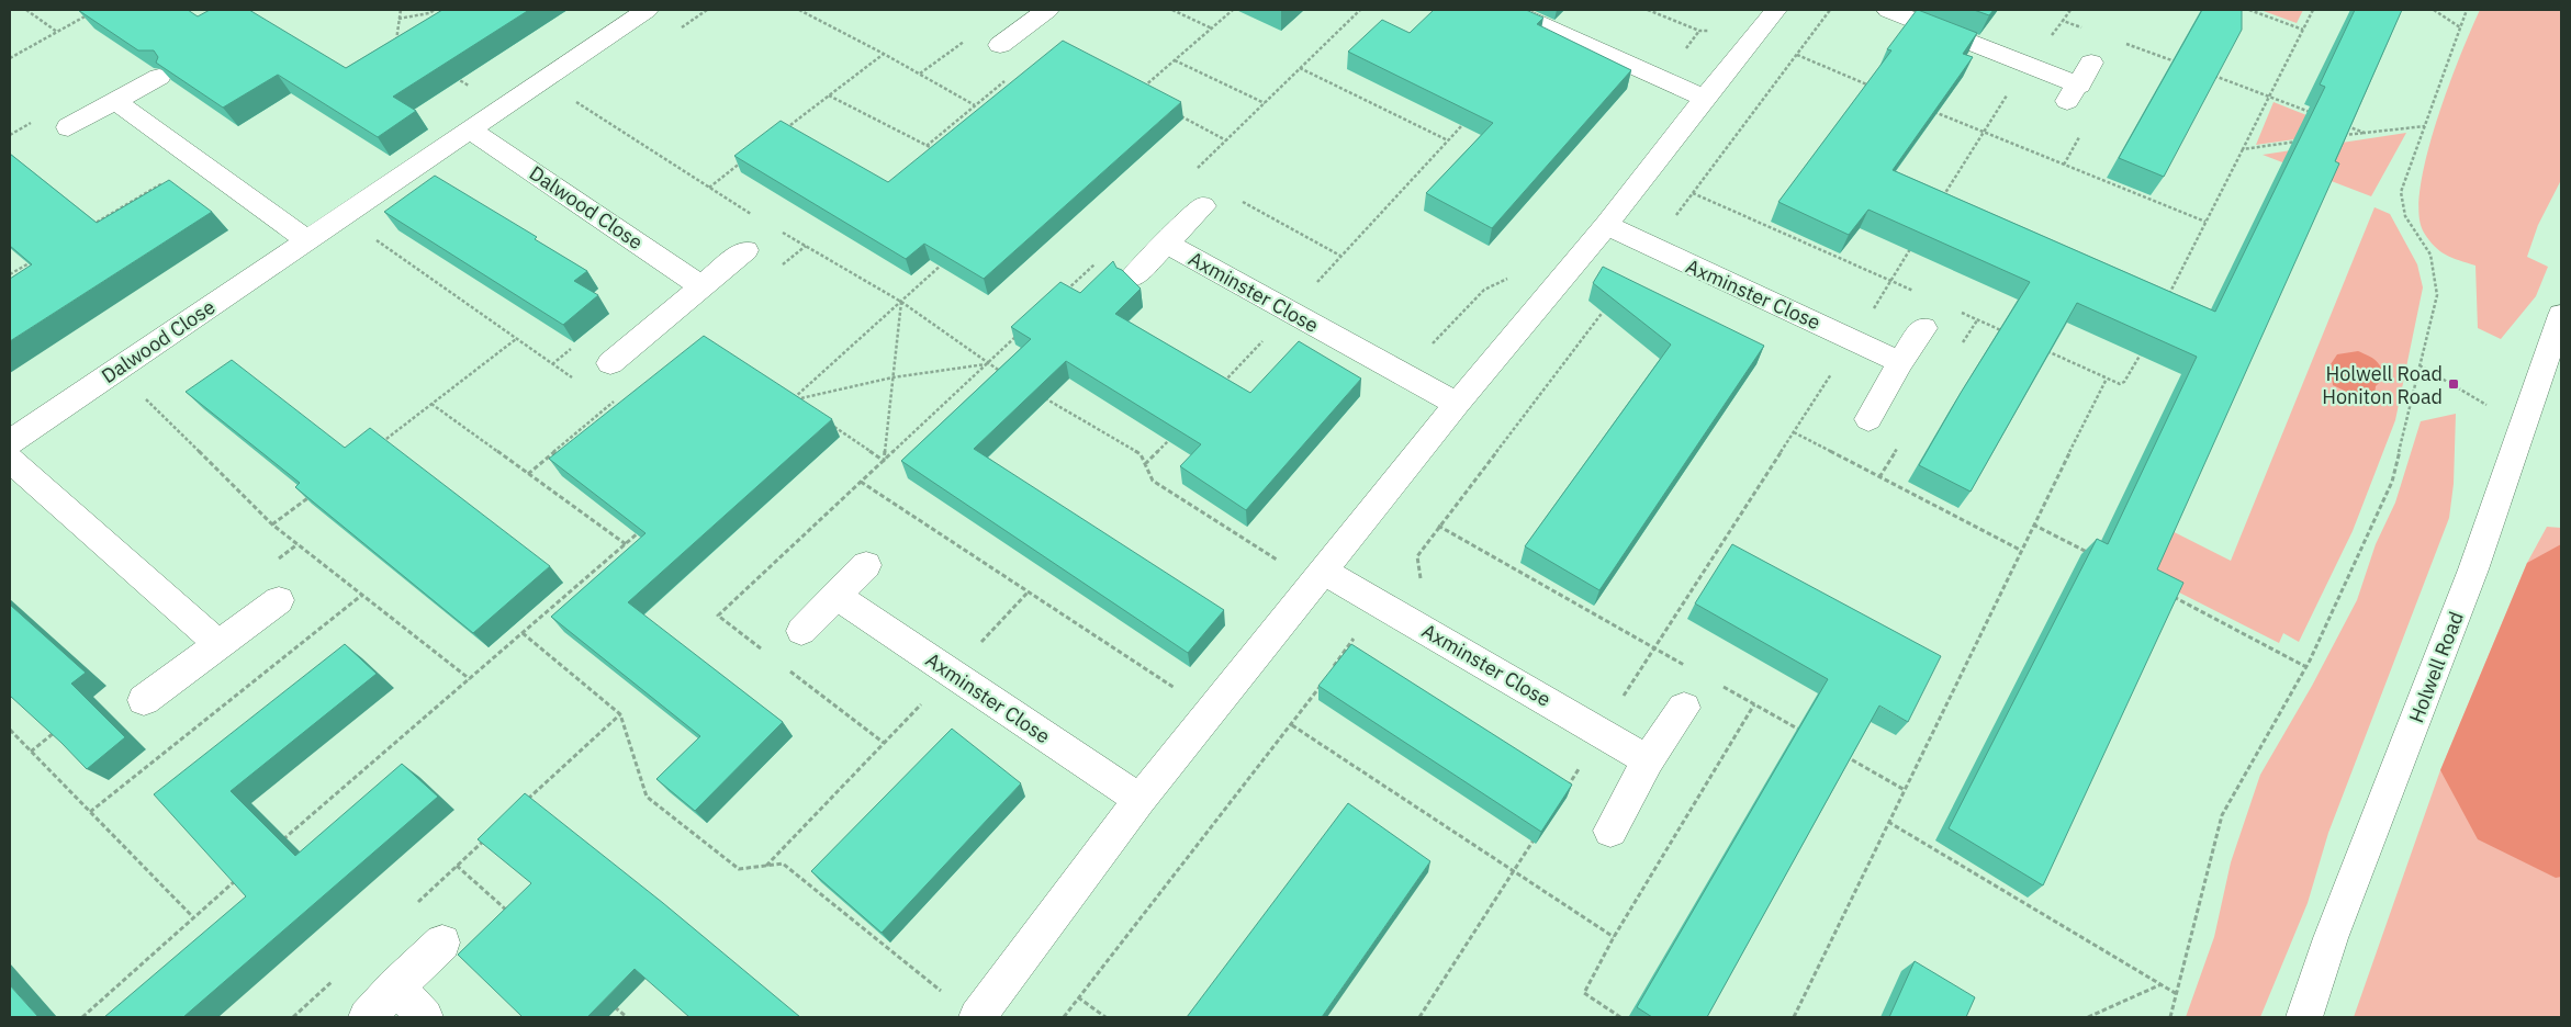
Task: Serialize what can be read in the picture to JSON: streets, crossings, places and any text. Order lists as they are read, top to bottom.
{
  "streets": {
    "street": ["Dalwood Close", "Axminster Close", "Holwell Road"]
  },
  "places": {
    "transit": ["Holwell Road Honiton Road"]
  }
}
